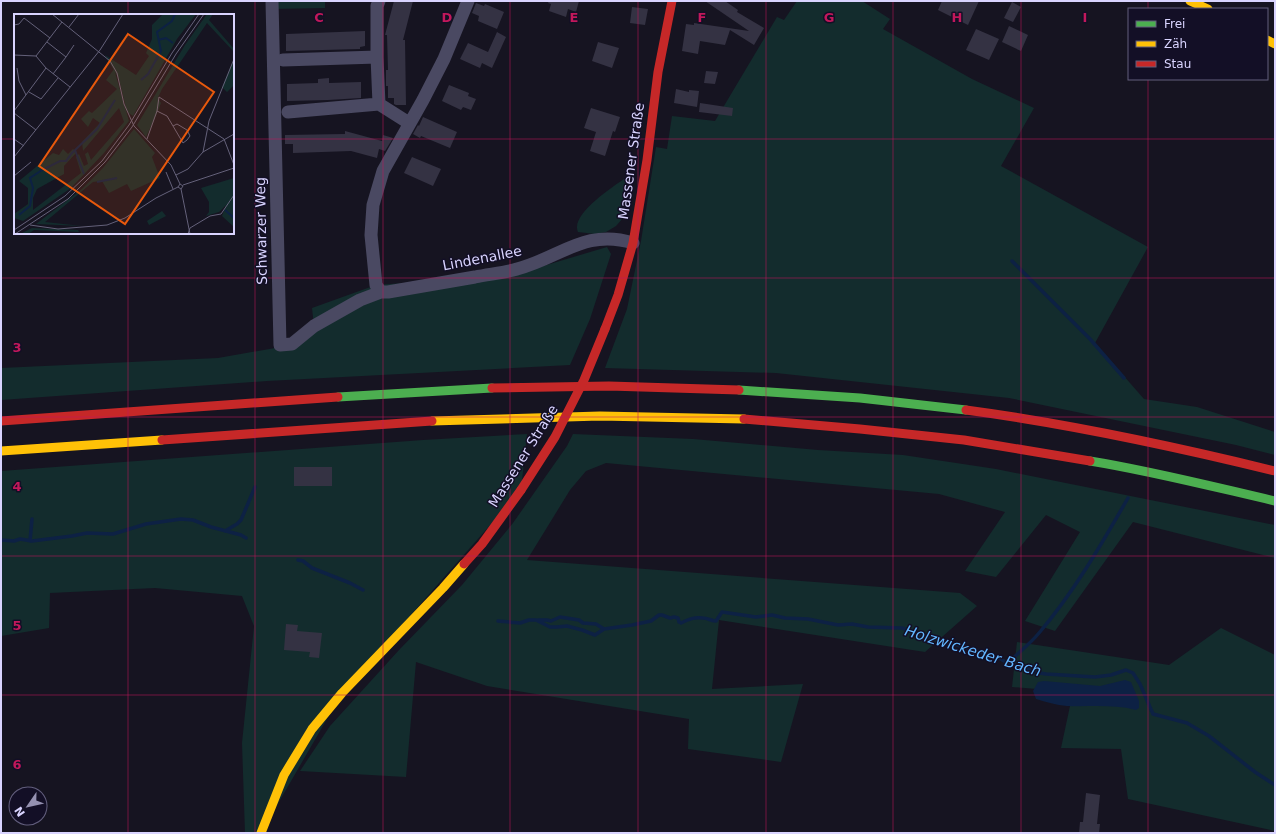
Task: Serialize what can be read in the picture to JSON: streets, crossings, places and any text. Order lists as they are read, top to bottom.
{
  "streets": {
    "main road": ["Massener Straße"],
    "street": ["Schwarzer Weg", "Lindenallee"]
  },
  "crossings": [
    ["Massener Straße", "Lindenallee"],
    ["Schwarzer Weg", "Lindenallee"]
  ],
  "water": ["Holzwickeder Bach"],
  "legend": ["Frei", "Zäh", "Stau"],
  "north": "bottom left",
  "grid": {
    "columns": [
      "C",
      "D",
      "E",
      "F",
      "G",
      "H",
      "I"
    ],
    "rows": [
      "3",
      "4",
      "5",
      "6"
    ]
  }
}
